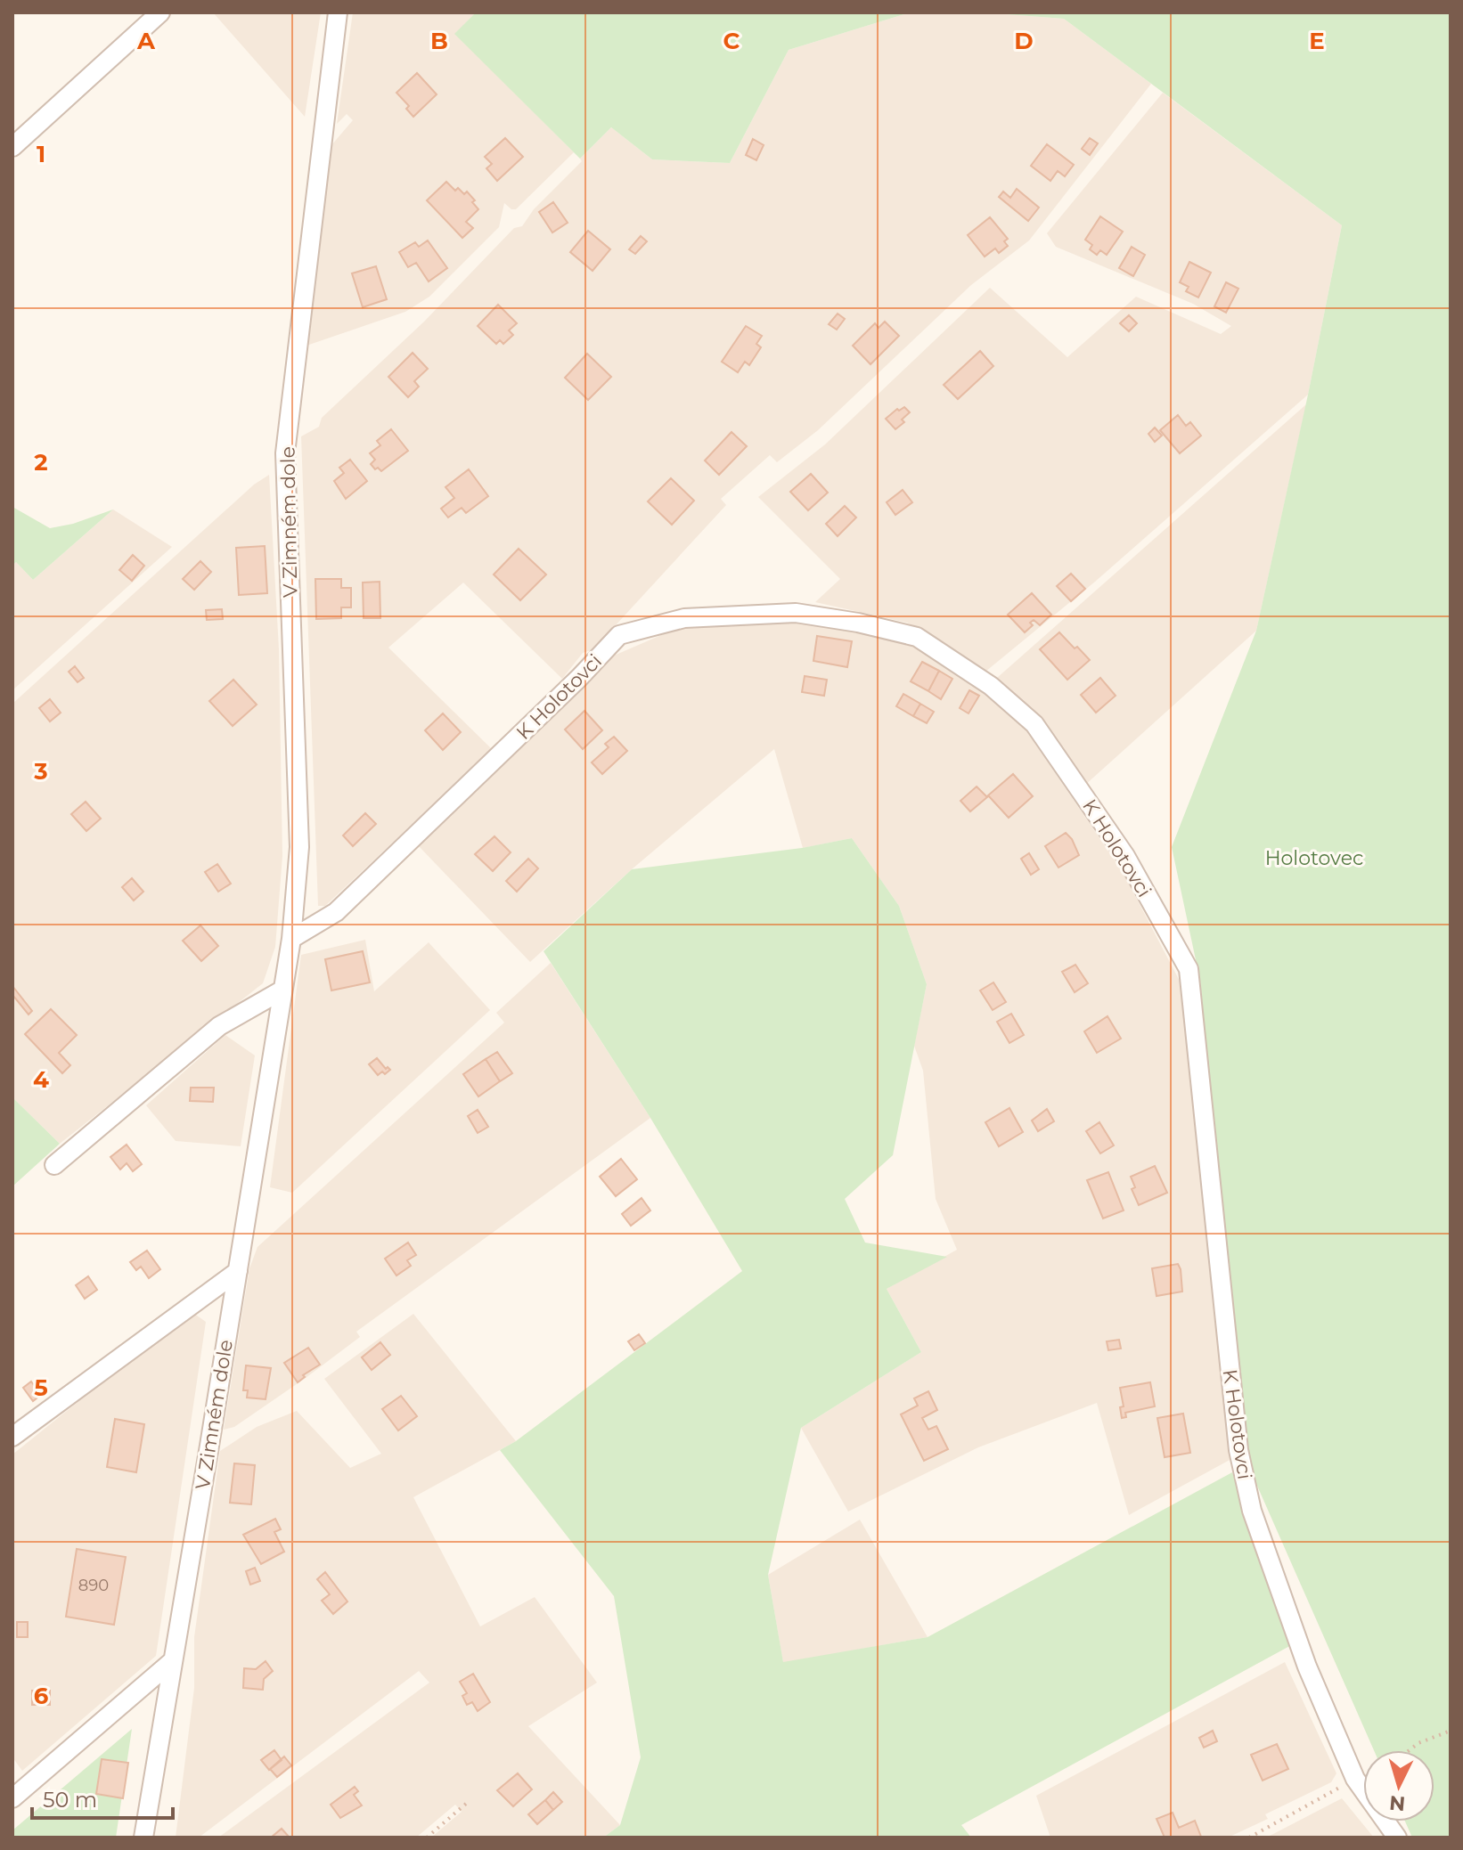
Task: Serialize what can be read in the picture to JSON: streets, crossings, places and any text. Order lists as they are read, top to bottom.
{
  "streets": {
    "street": ["V Zimném dole", "K Holotovci"]
  },
  "crossings": [
    ["V Zimném dole", "K Holotovci"]
  ],
  "parks": ["Holotovec"],
  "house_numbers": ["890"],
  "scale_bar": "50 m",
  "north": "bottom",
  "grid": {
    "columns": [
      "A",
      "B",
      "C",
      "D",
      "E"
    ],
    "rows": [
      "1",
      "2",
      "3",
      "4",
      "5",
      "6"
    ]
  }
}
